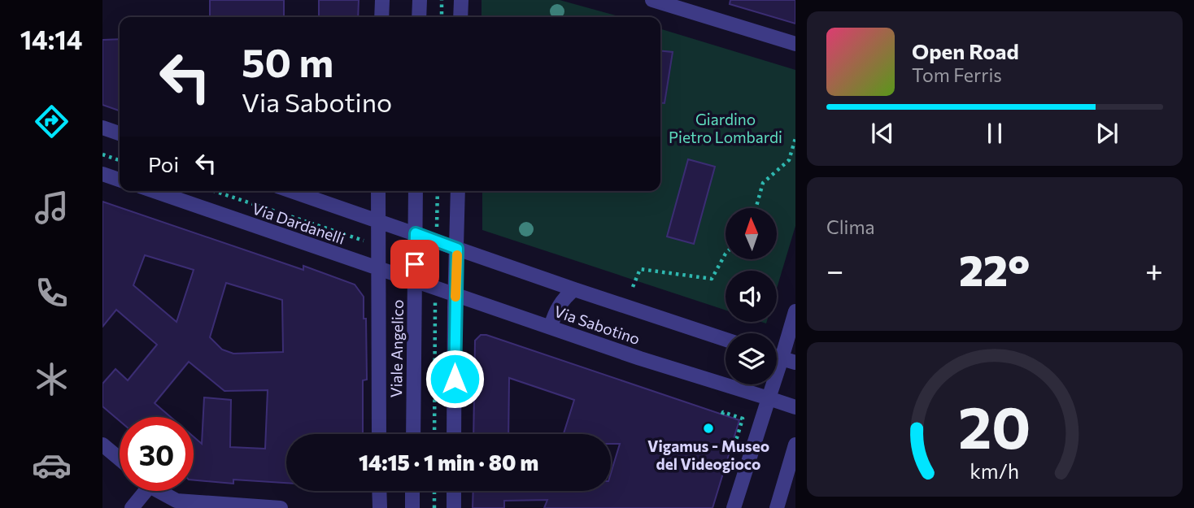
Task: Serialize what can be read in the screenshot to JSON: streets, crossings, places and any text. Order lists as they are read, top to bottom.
{
  "streets": {
    "street": ["Via Dardanelli", "Via Sabotino", "Viale Angelico"]
  },
  "crossings": [
    ["Via Dardanelli", "Via Sabotino"],
    ["Via Dardanelli", "Viale Angelico"],
    ["Via Sabotino", "Viale Angelico"]
  ],
  "parks": ["Giardino Pietro Lombardi"],
  "places": ["Vigamus - Museo del Videogioco"],
  "north": "top",
  "page": {
    "tabs": "14:14",
    "turn": ["50 m", "Via Sabotino"],
    "song": ["Open Road", "Tom Ferris"],
    "then": "Poi",
    "tile": "Clima",
    "heat": ["−", "22°", "+"],
    "limit": "30",
    "trip": "14:15 · 1 min · 80 m",
    "gauge": ["20", "km/h"]
  }
}
